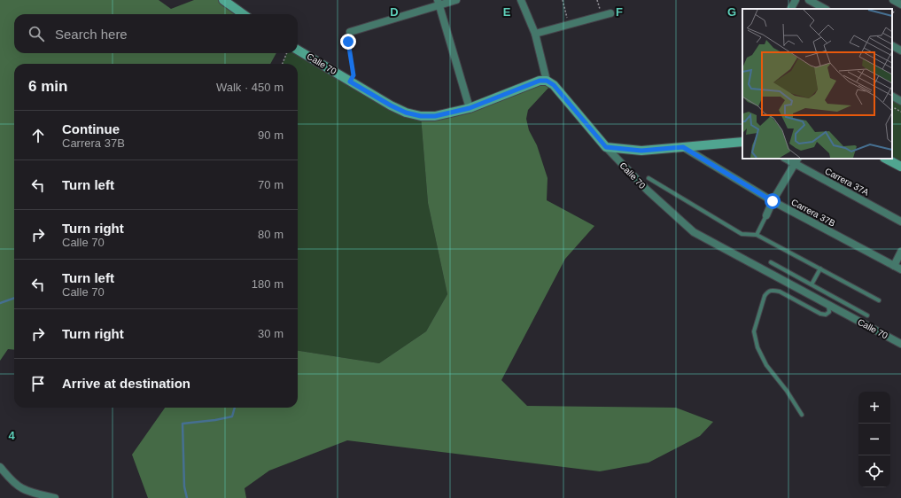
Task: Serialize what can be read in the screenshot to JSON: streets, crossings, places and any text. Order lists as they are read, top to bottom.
{
  "streets": {
    "main road": ["Calle 70"],
    "street": ["Carrera 37A", "Carrera 37B"]
  },
  "page": {
    "search": "Search here",
    "heading": ["6 min", "Walk · 450 m"],
    "list": [
      ["Continue", "Carrera 37B", "90 m"],
      ["Turn left", "70 m"],
      ["Turn right", "Calle 70", "80 m"],
      ["Turn left", "Calle 70", "180 m"],
      ["Turn right", "30 m"],
      "Arrive at destination"
    ],
    "map_buttons": ["+", "−"]
  },
  "grid": {
    "columns": [
      "D",
      "E",
      "F",
      "G"
    ],
    "rows": ["4"]
  }
}
